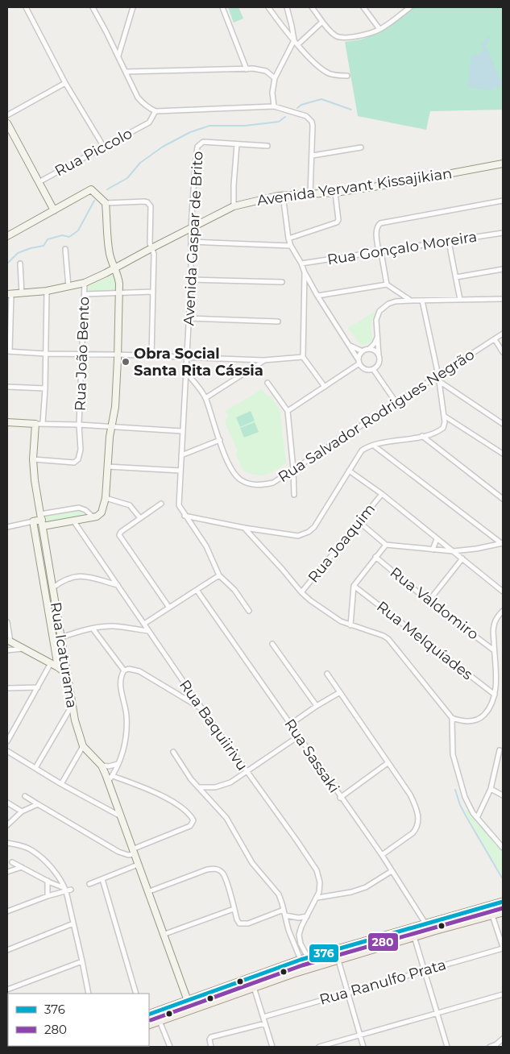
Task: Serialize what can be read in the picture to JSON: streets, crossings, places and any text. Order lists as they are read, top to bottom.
{
  "streets": {
    "street": [
      "Rua Piccolo",
      "Avenida Yervant Kissajikian",
      "Avenida Gaspar de Brito",
      "Rua Gonçalo Moreira",
      "Rua João Bento",
      "Rua Salvador Rodrigues Negrão",
      "Rua Joaquim",
      "Rua Valdomiro",
      "Rua Melquíades",
      "Rua Icaturama",
      "Rua Baquiirivu",
      "Rua Sassaki",
      "Rua Ranulfo Prata"
    ]
  },
  "crossings": [
    ["Avenida Yervant Kissajikian", "Avenida Gaspar de Brito"],
    ["Avenida Yervant Kissajikian", "Rua João Bento"],
    ["Avenida Gaspar de Brito", "Rua Salvador Rodrigues Negrão"],
    ["Rua João Bento", "Rua Icaturama"]
  ],
  "places": ["Obra Social Santa Rita Cássia"],
  "lines": ["transit line 376", "transit line 280"],
  "legend": ["376", "280"]
}
